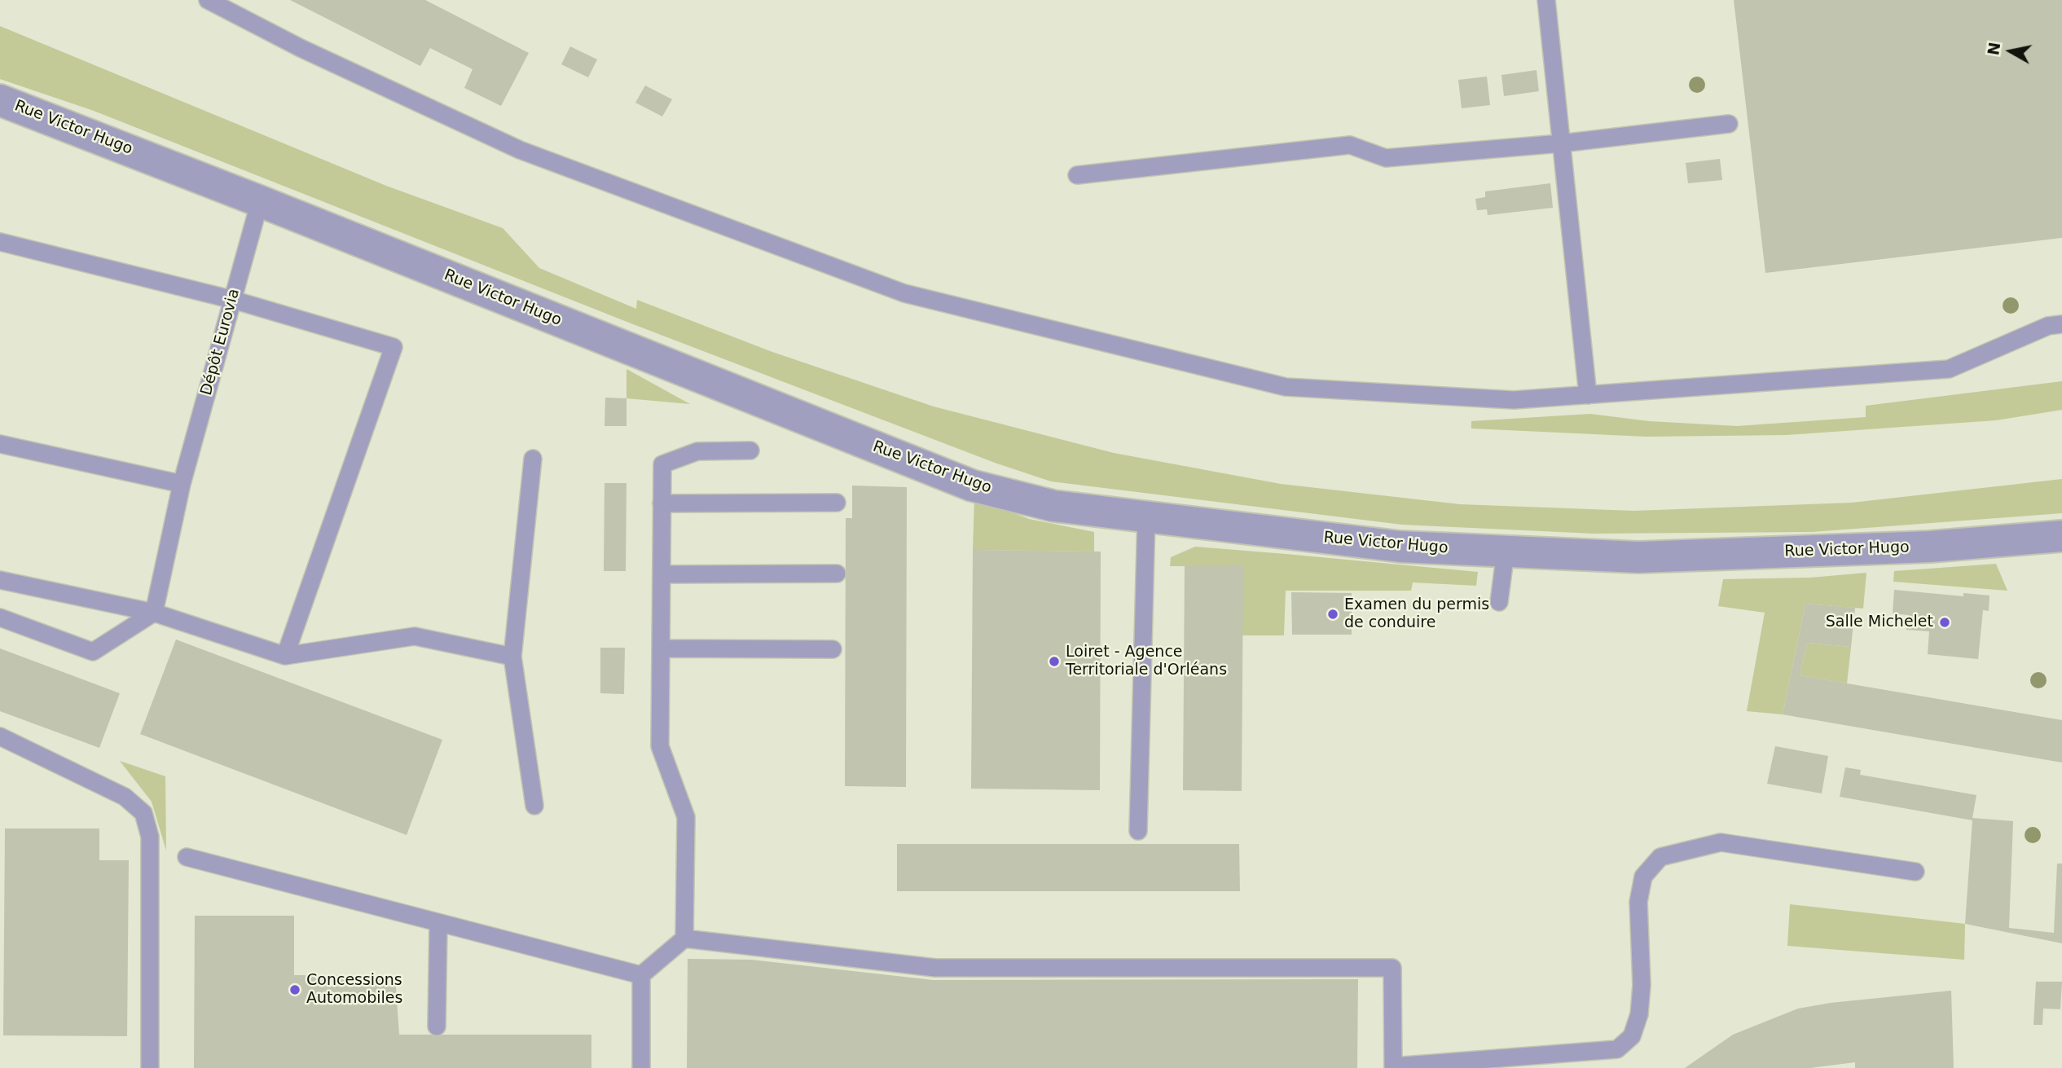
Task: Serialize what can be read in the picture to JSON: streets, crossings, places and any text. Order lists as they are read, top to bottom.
{
  "streets": {
    "street": ["Rue Victor Hugo"],
    "lane": ["Dépôt Eurovia"]
  },
  "crossings": [
    ["Rue Victor Hugo", "Dépôt Eurovia"]
  ],
  "places": [
    "Examen du permis de conduire",
    "Salle Michelet",
    "Loiret - Agence Territoriale d'Orléans",
    "Concessions Automobiles"
  ],
  "north": "left"
}
